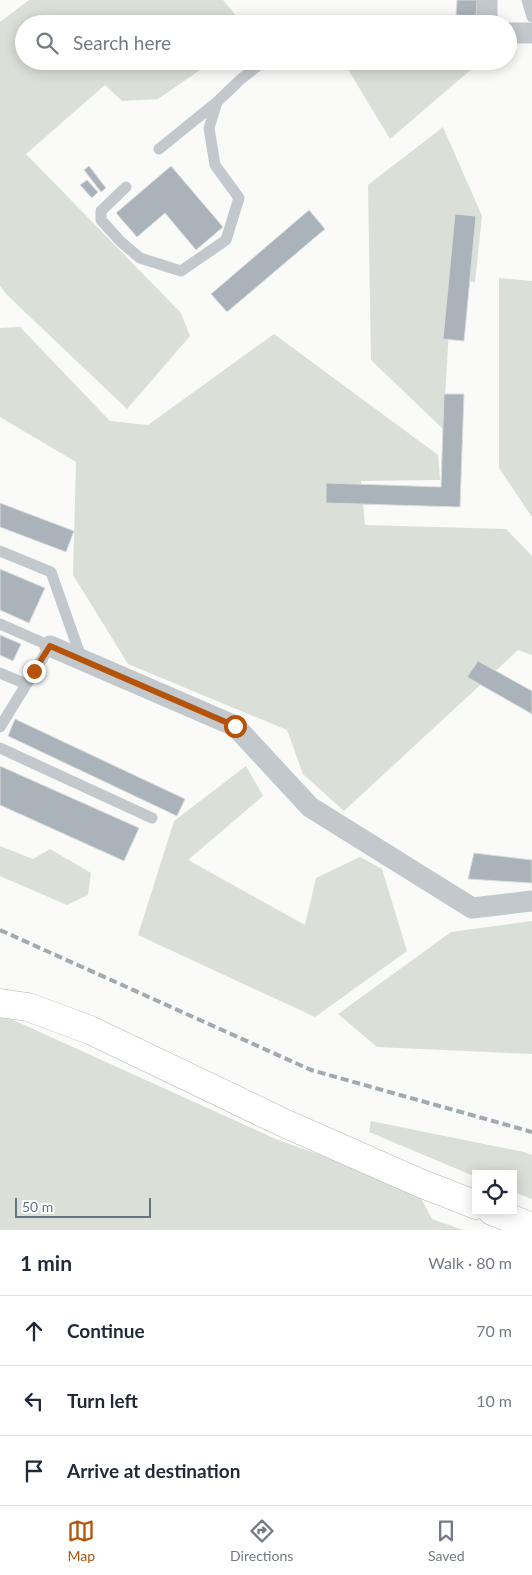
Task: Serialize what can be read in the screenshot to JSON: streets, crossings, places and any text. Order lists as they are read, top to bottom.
{
  "scale_bar": "50 m",
  "page": {
    "search": "Search here",
    "scale": "50 m",
    "heading": ["1 min", "Walk · 80 m"],
    "list": [
      ["Continue", "70 m"],
      ["Turn left", "10 m"],
      "Arrive at destination"
    ],
    "nav": ["Map", "Directions", "Saved"]
  }
}
